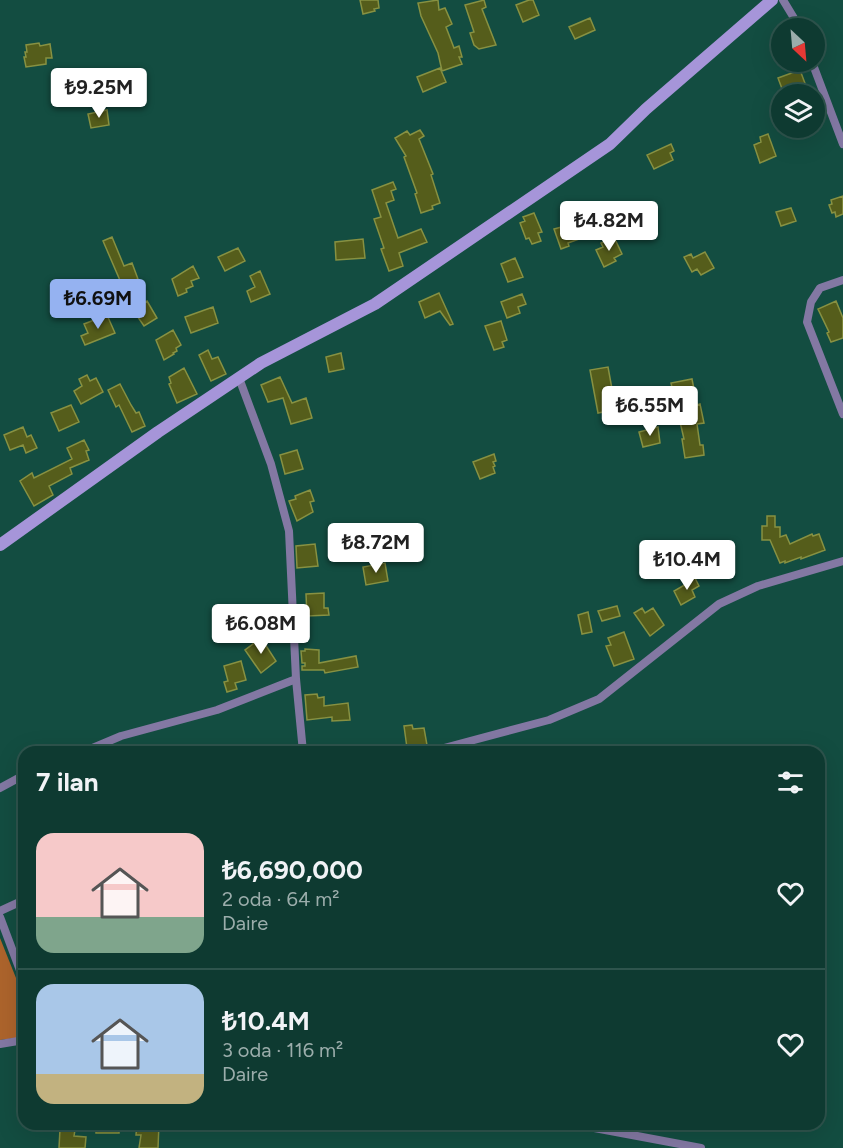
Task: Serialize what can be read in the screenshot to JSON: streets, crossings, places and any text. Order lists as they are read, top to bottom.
{
  "north": "bottom right",
  "page": {
    "price": [
      "₺9.25M",
      "₺4.82M",
      "₺6.69M",
      "₺6.55M",
      "₺8.72M",
      "₺10.4M",
      "₺6.08M"
    ],
    "heading": "7 ilan",
    "list": [
      {
        "name": "₺6,690,000",
        "note": "2 oda · 64 m² · Daire"
      },
      {
        "name": "₺10.4M",
        "note": "3 oda · 116 m² · Daire"
      }
    ]
  }
}
